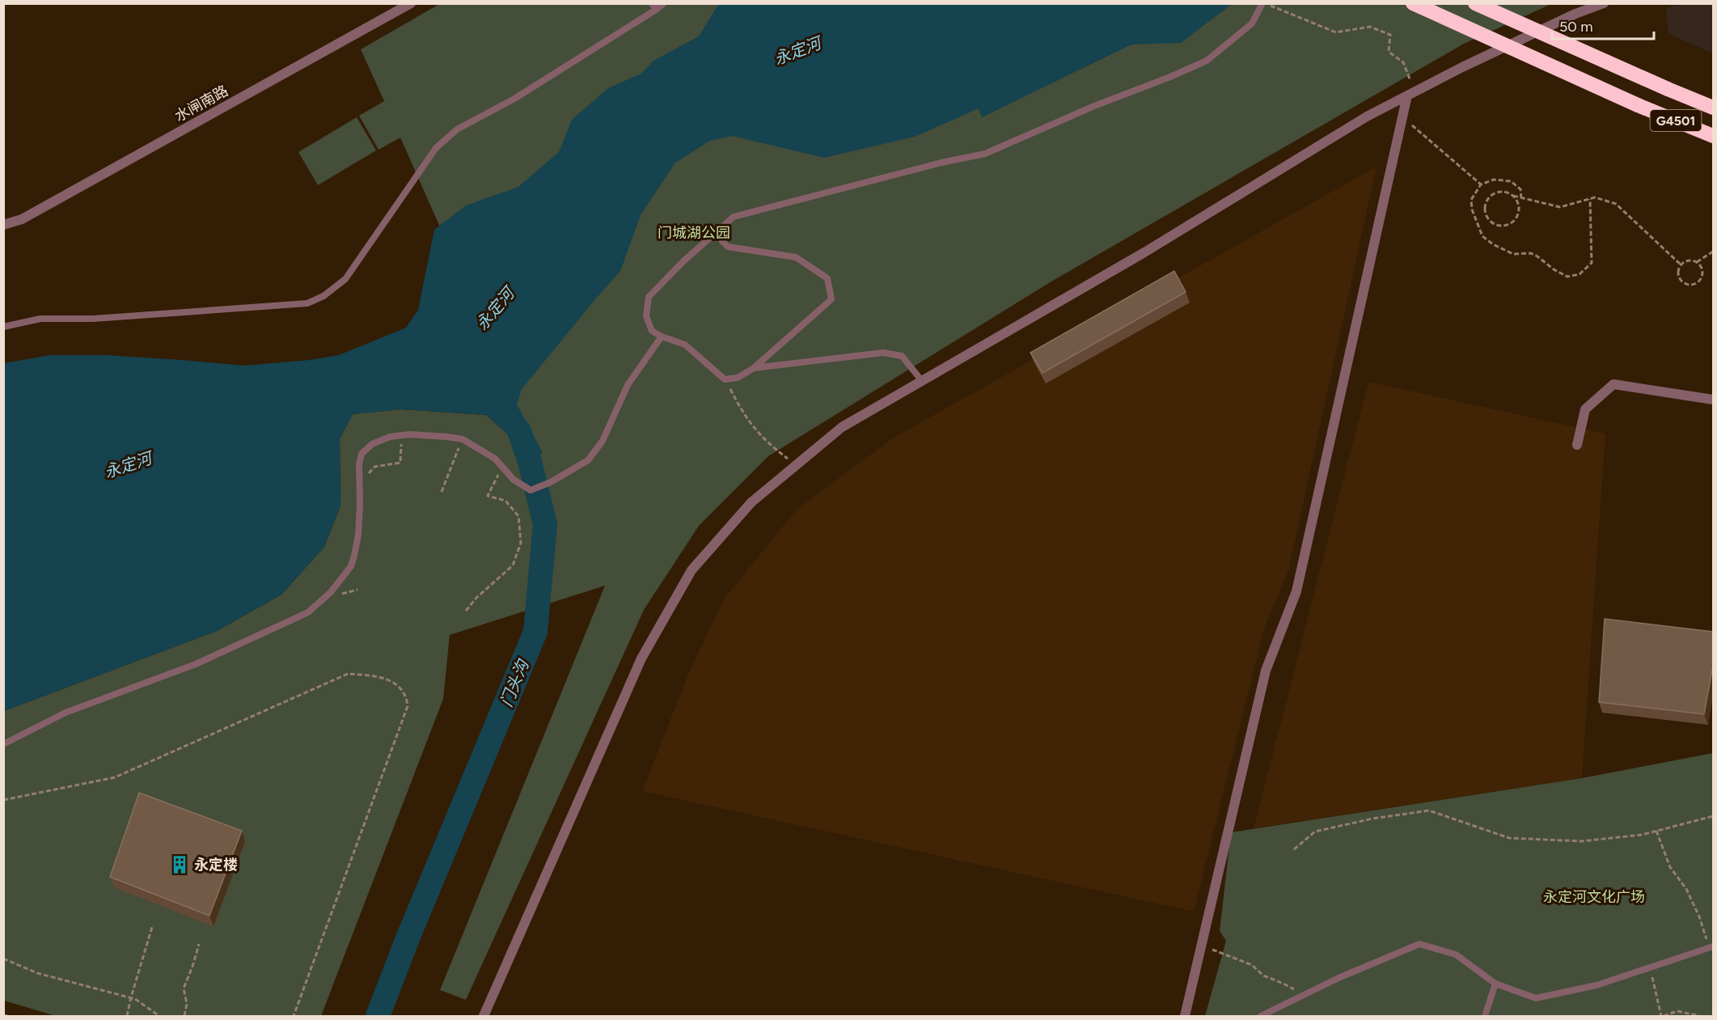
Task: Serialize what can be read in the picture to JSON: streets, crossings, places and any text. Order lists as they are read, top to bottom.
{
  "streets": {
    "highway": ["G4501"],
    "street": ["水闸南路"]
  },
  "water": ["永定河", "门头沟"],
  "parks": ["门城湖公园", "永定河文化广场"],
  "places": {
    "building": ["永定楼"]
  },
  "scale_bar": "50 m"
}
